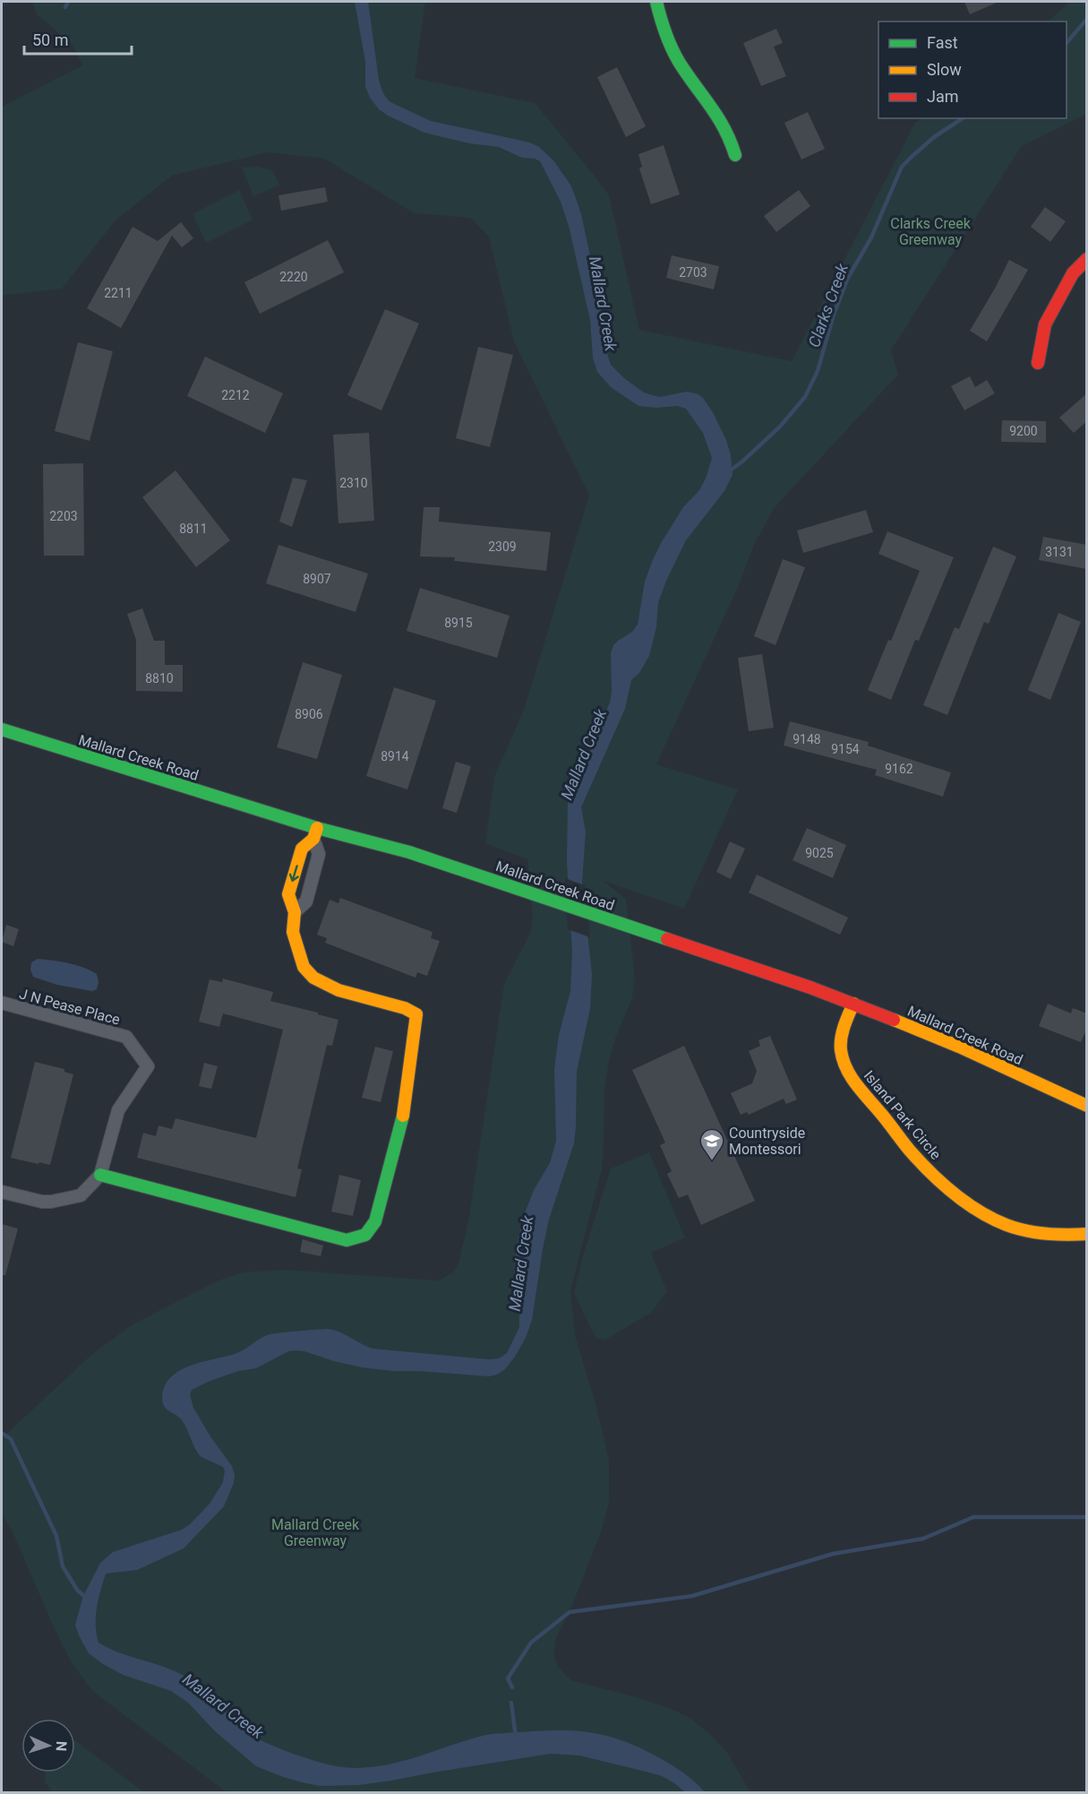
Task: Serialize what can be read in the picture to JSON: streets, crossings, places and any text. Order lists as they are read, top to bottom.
{
  "streets": {
    "street": ["Mallard Creek Road", "J N Pease Place", "Island Park Circle"]
  },
  "crossings": [
    ["Mallard Creek Road", "Island Park Circle"]
  ],
  "water": ["Mallard Creek", "Clarks Creek"],
  "parks": ["Clarks Creek Greenway", "Mallard Creek Greenway"],
  "places": {
    "school or university": ["Countryside Montessori"]
  },
  "house_numbers": [
    "2703",
    "2220",
    "2211",
    "2212",
    "9200",
    "2310",
    "2203",
    "8811",
    "2309",
    "3131",
    "8907",
    "8915",
    "8810",
    "8906",
    "9148",
    "9154",
    "8914",
    "9162",
    "9025"
  ],
  "legend": ["Fast", "Slow", "Jam"],
  "scale_bar": "50 m",
  "north": "right"
}
